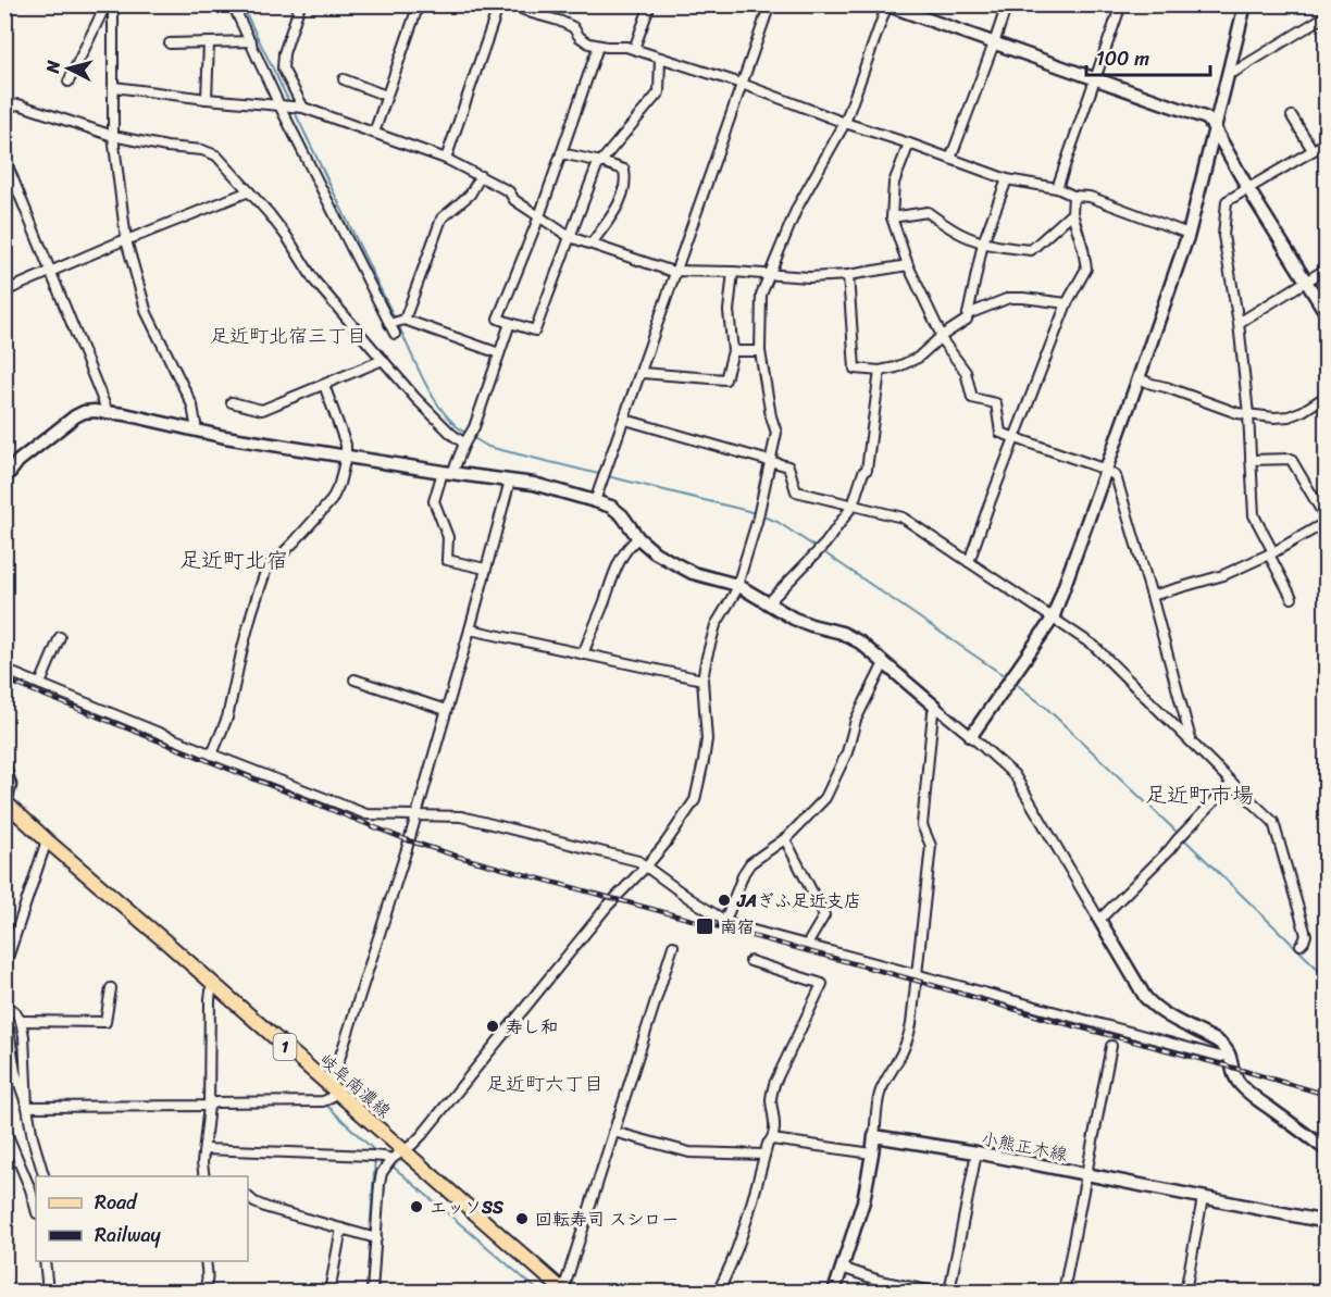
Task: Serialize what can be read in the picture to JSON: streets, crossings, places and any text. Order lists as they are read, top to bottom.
{
  "streets": {
    "main road": ["1", "岐阜南濃線"],
    "street": ["小熊正木線"]
  },
  "districts": [
    "足近町北宿三丁目",
    "足近町北宿",
    "足近町市場",
    "足近町六丁目"
  ],
  "places": {
    "other": [
      "JAぎふ足近支店",
      "寿し和",
      "エッソSS",
      "回転寿司 スシロー"
    ],
    "transit": ["南宿"]
  },
  "legend": ["Road", "Railway"],
  "scale_bar": "100 m",
  "north": "left"
}
